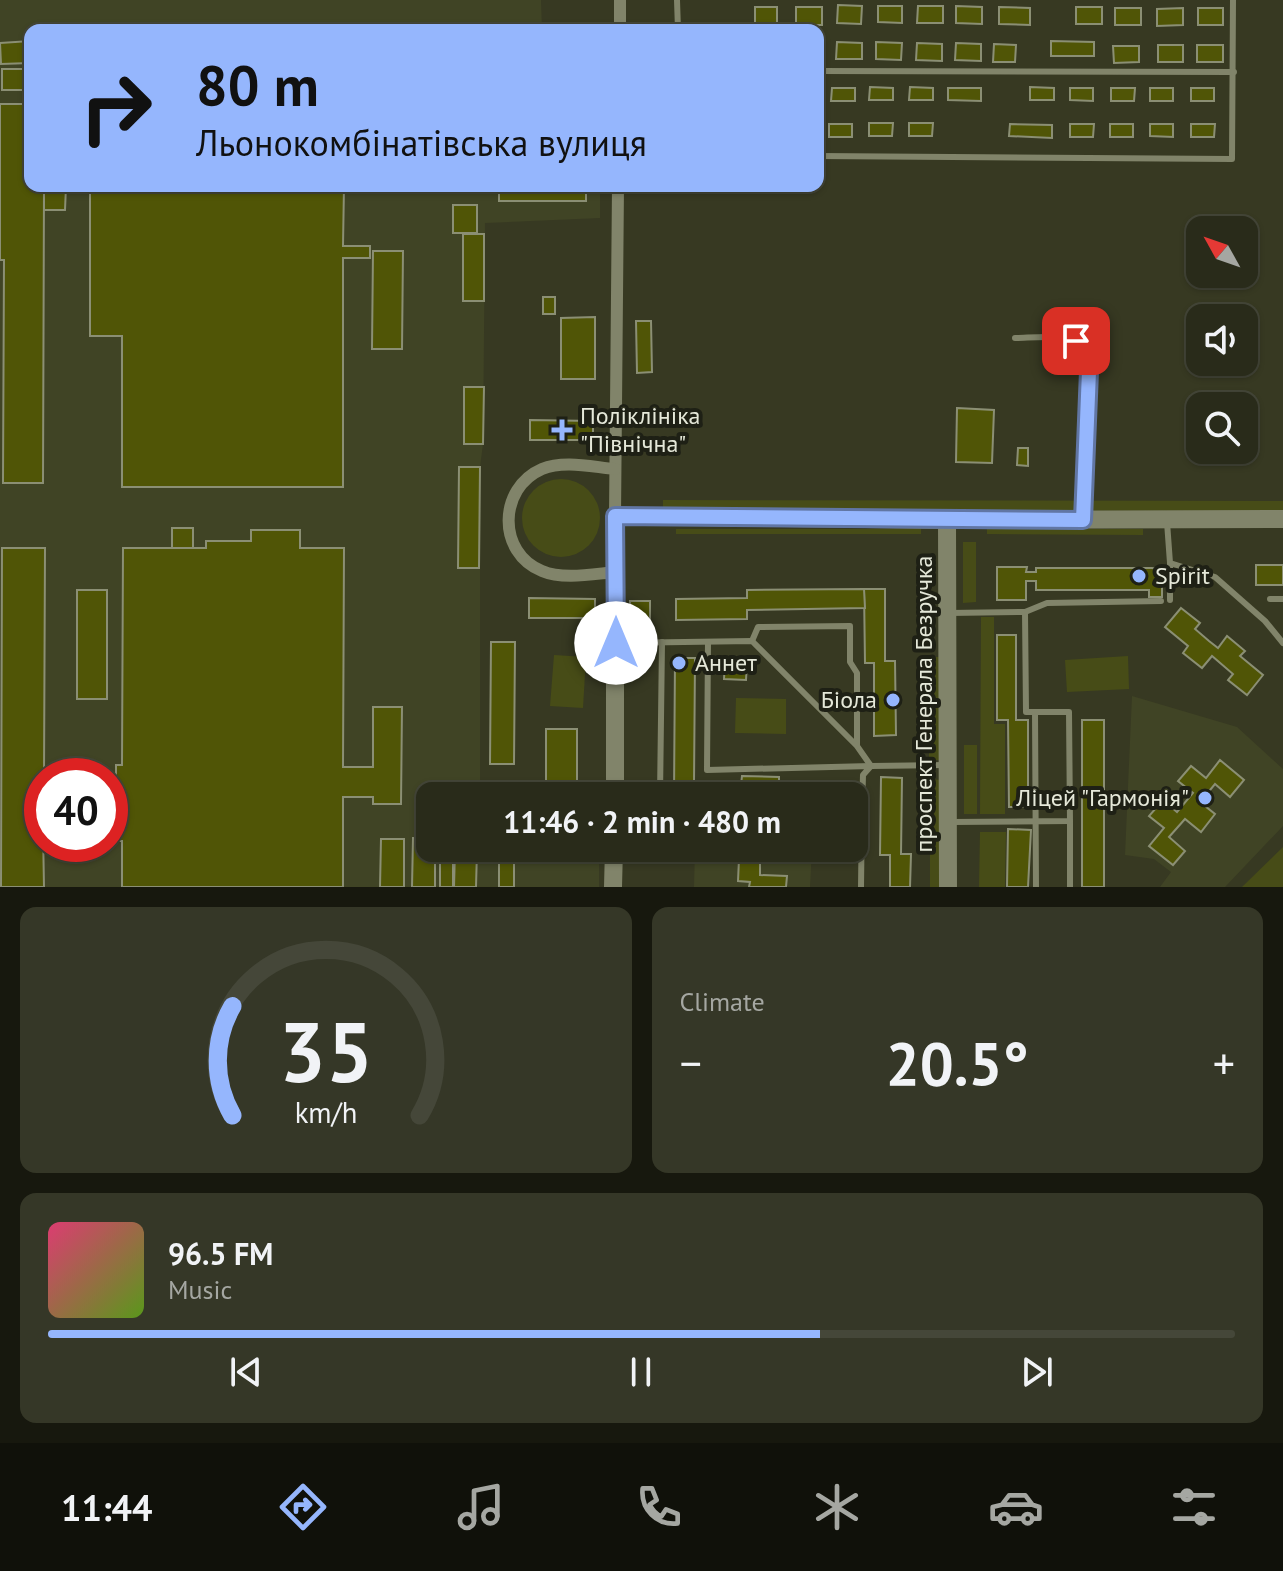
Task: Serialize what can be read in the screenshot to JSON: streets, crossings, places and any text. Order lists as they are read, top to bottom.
{
  "streets": {
    "main road": ["проспект Генерала Безручка"]
  },
  "places": {
    "health": ["Поліклініка \"Північна\""],
    "other": [
      "Spirit",
      "Аннет",
      "Біола",
      "Ліцей \"Гармонія\""
    ]
  },
  "north": "top left",
  "page": {
    "turn": ["80 m", "Льонокомбінатівська вулиця"],
    "limit": "40",
    "trip": "11:46 · 2 min · 480 m",
    "tile": "Climate",
    "heat": ["−", "20.5°", "+"],
    "song": ["96.5 FM", "Music"],
    "tabs": "11:44",
    "gauge": ["35", "km/h"]
  }
}
